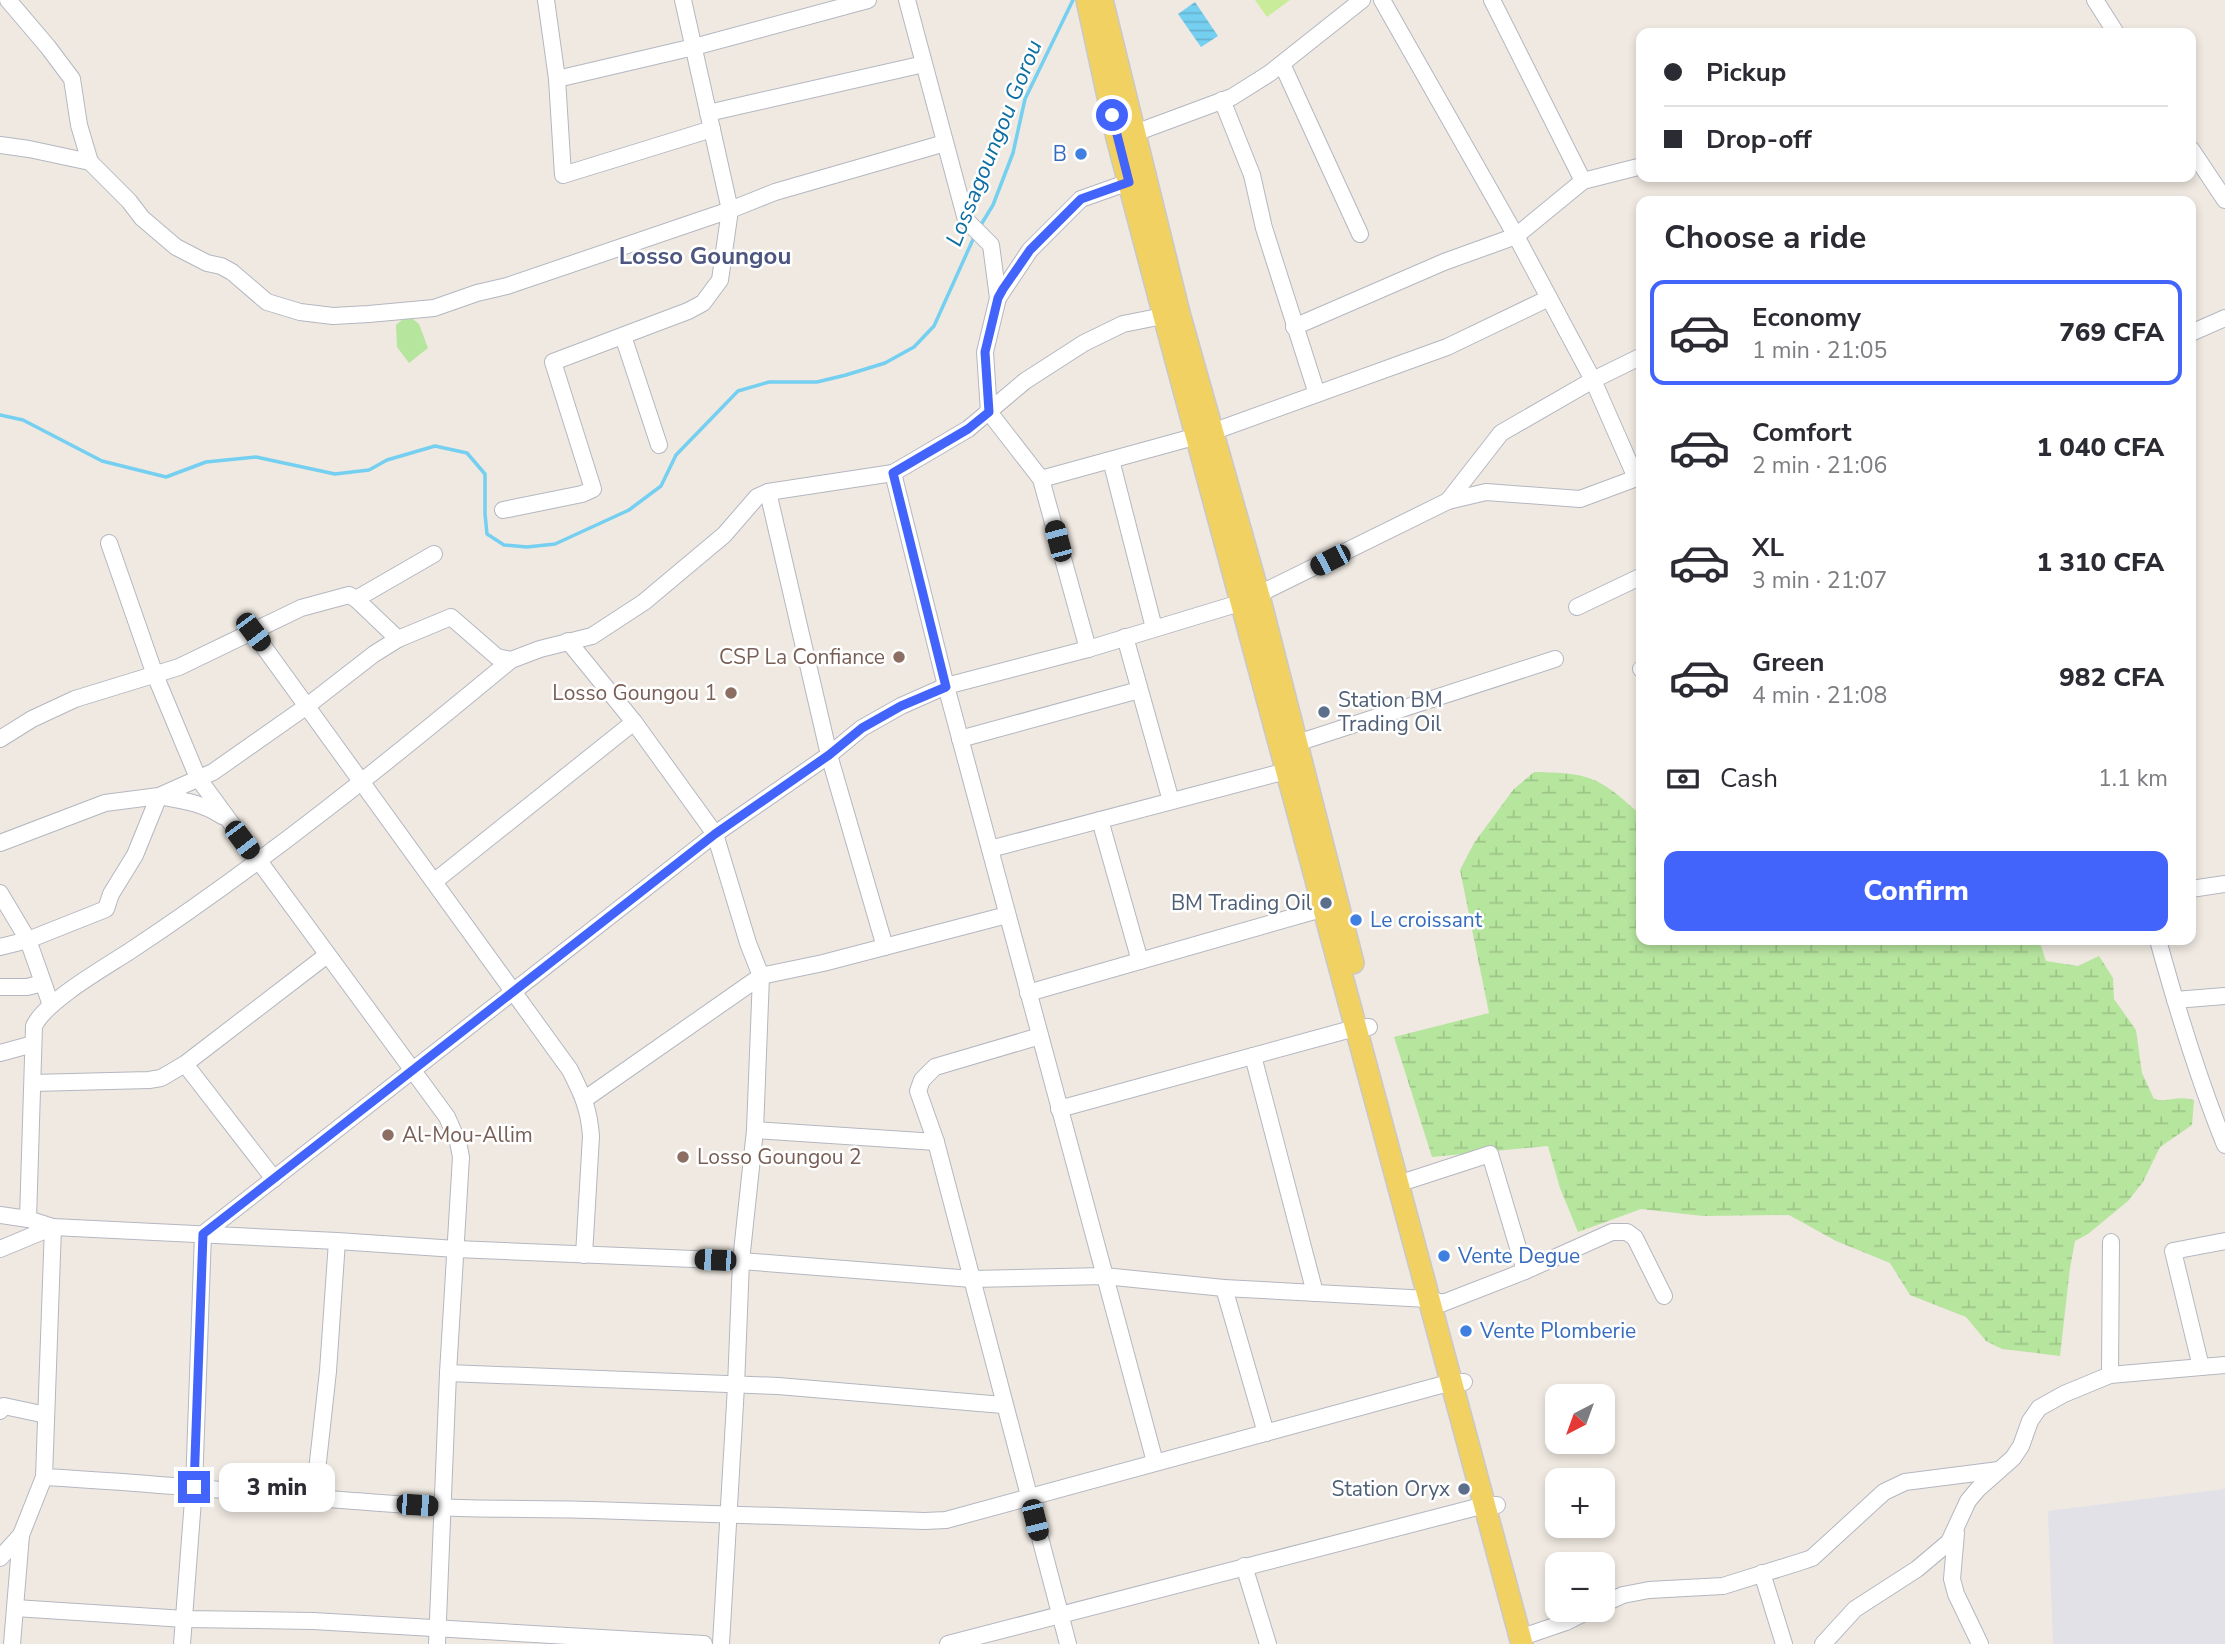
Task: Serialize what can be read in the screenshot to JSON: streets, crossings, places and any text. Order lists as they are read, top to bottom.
{
  "districts": ["Losso Goungou"],
  "water": ["Lossagoungou Gorou"],
  "places": [
    "B",
    "CSP La Confiance",
    "Losso Goungou 1",
    "Station BM Trading Oil",
    "BM Trading Oil",
    "Le croissant",
    "Al-Mou-Allim",
    "Losso Goungou 2",
    "Vente Degue",
    "Vente Plomberie",
    "Station Oryx"
  ],
  "north": "bottom left",
  "page": {
    "banner": ["Pickup", "Drop-off"],
    "heading": "Choose a ride",
    "list": [
      {
        "name": "Economy",
        "note": "1 min · 21:05",
        "value": "769 CFA"
      },
      {
        "name": "Comfort",
        "note": "2 min · 21:06",
        "value": "1 040 CFA"
      },
      {
        "name": "XL",
        "note": "3 min · 21:07",
        "value": "1 310 CFA"
      },
      {
        "name": "Green",
        "note": "4 min · 21:08",
        "value": "982 CFA"
      }
    ],
    "pay": ["Cash", "1.1 km"],
    "buttons": "Confirm",
    "map_buttons": ["+", "−"],
    "bubble": "3 min"
  }
}
